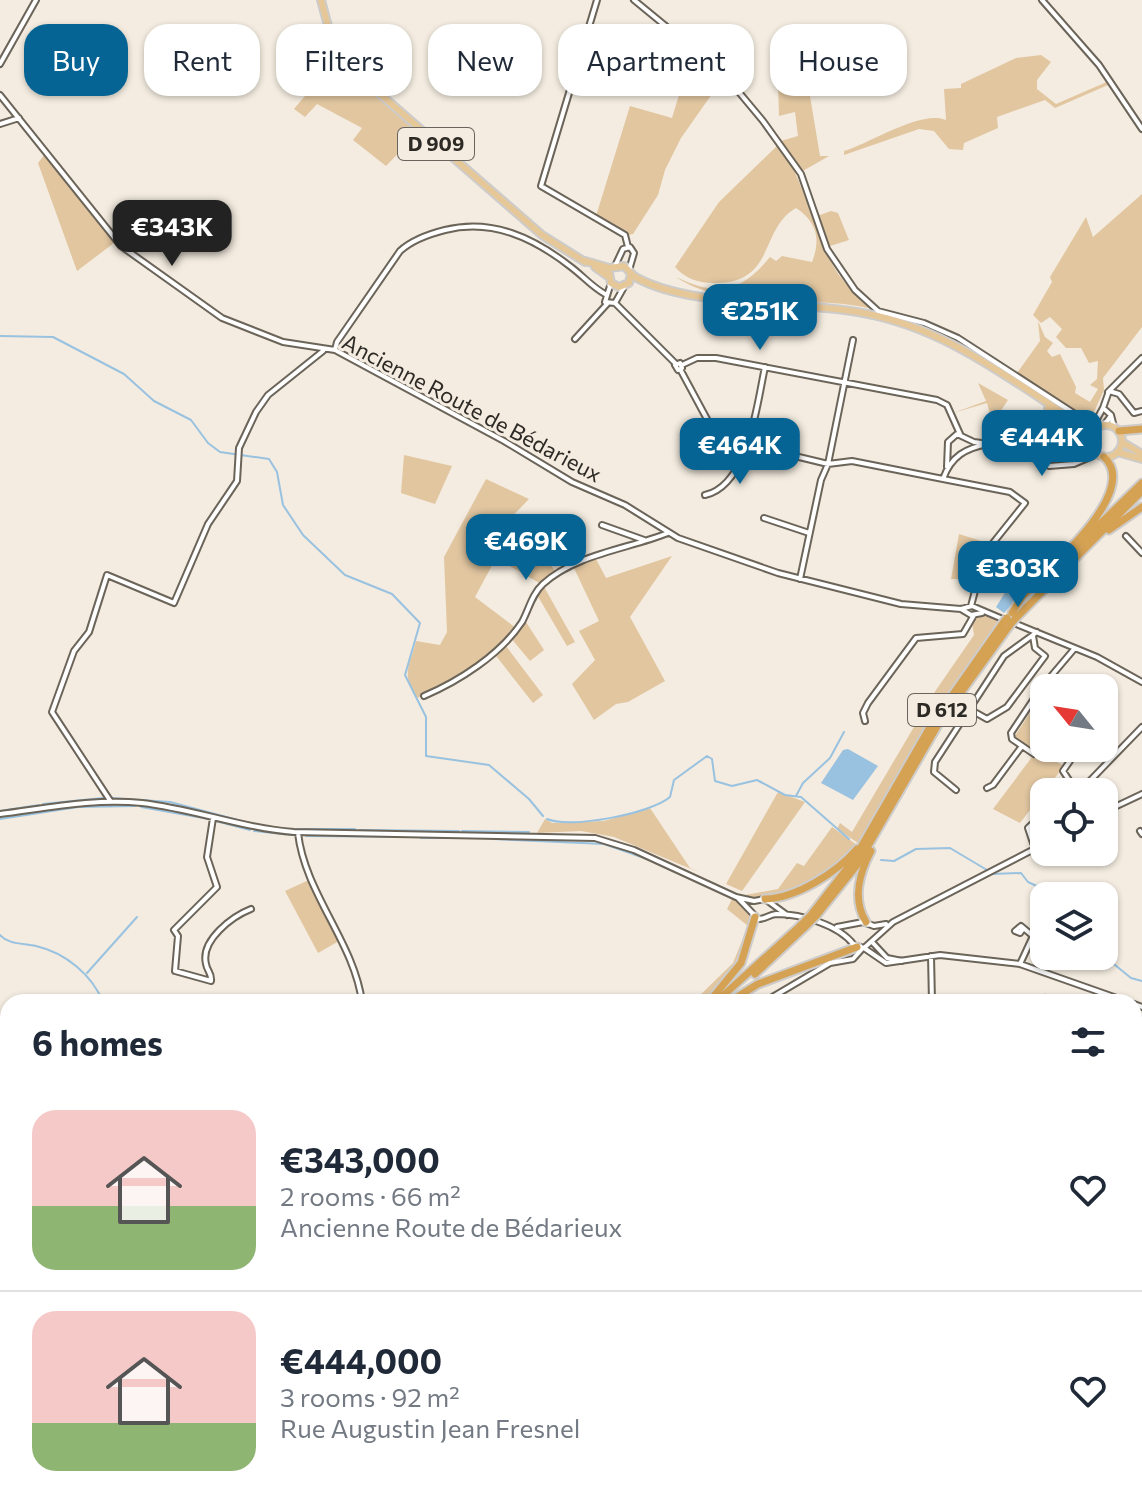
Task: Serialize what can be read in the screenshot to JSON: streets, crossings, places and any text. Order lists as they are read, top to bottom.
{
  "streets": {
    "highway": ["D 612"],
    "main road": ["D 909"],
    "street": ["Ancienne Route de Bédarieux"]
  },
  "north": "top left",
  "page": {
    "chip": [
      "Buy",
      "Rent",
      "Filters",
      "New",
      "Apartment",
      "House"
    ],
    "price": [
      "€343K",
      "€251K",
      "€444K",
      "€464K",
      "€469K",
      "€303K"
    ],
    "heading": "6 homes",
    "list": [
      {
        "name": "€343,000",
        "note": "2 rooms · 66 m² · Ancienne Route de Bédarieux"
      },
      {
        "name": "€444,000",
        "note": "3 rooms · 92 m² · Rue Augustin Jean Fresnel"
      }
    ]
  }
}
